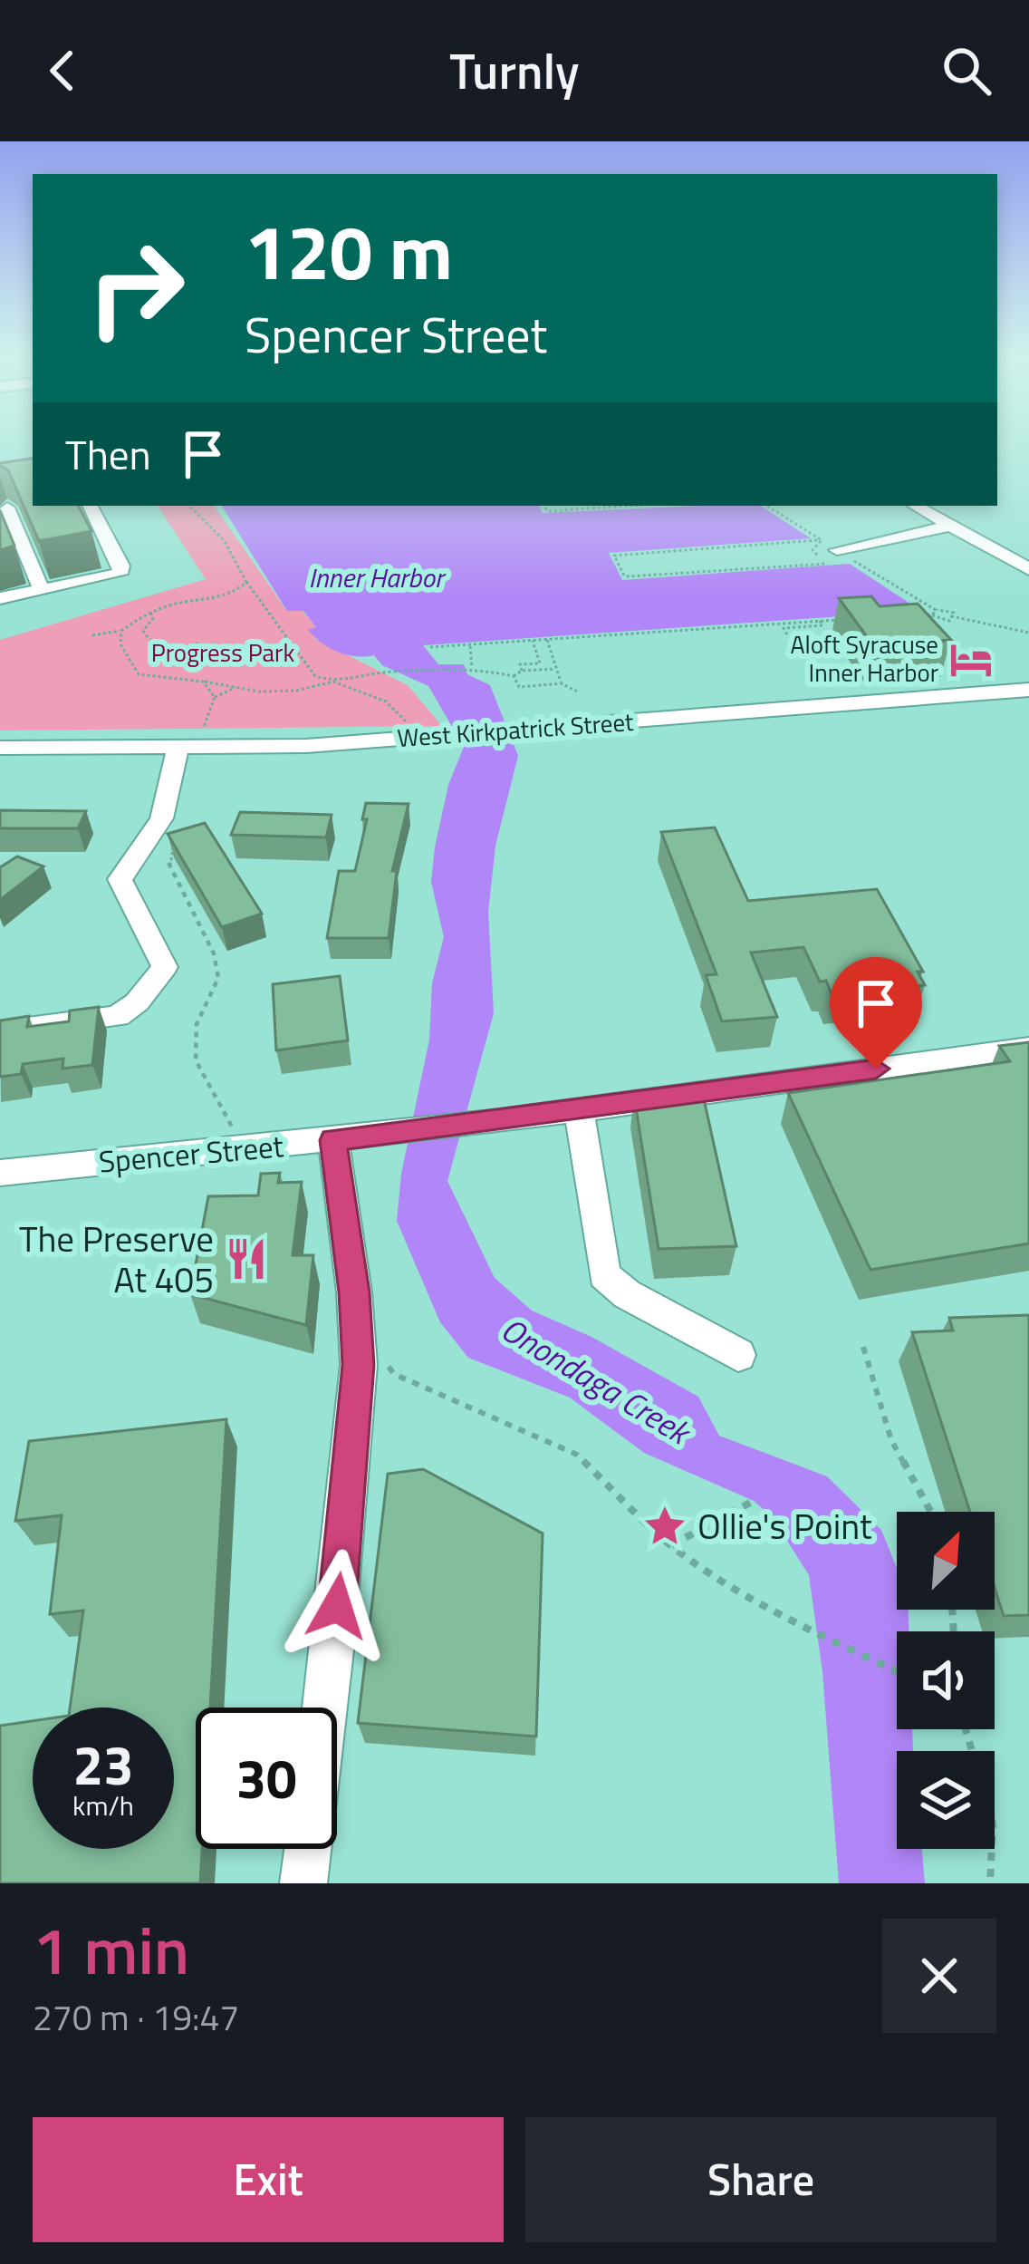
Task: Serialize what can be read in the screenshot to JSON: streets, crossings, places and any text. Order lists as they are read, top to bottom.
{
  "streets": {
    "street": ["West Kirkpatrick Street", "Spencer Street"]
  },
  "water": ["Inner Harbor", "Onondaga Creek"],
  "parks": ["Progress Park"],
  "places": {
    "hotel": ["Aloft Syracuse Inner Harbor"],
    "restaurant": ["The Preserve At 405"],
    "place": ["Ollie's Point"]
  },
  "north": "top right",
  "page": {
    "header": "Turnly",
    "turn": ["120 m", "Spencer Street"],
    "then": "Then",
    "speed": "23 km/h",
    "limit": "30",
    "heading": ["1 min", "270 m · 19:47"],
    "buttons": ["Exit", "Share"]
  }
}
